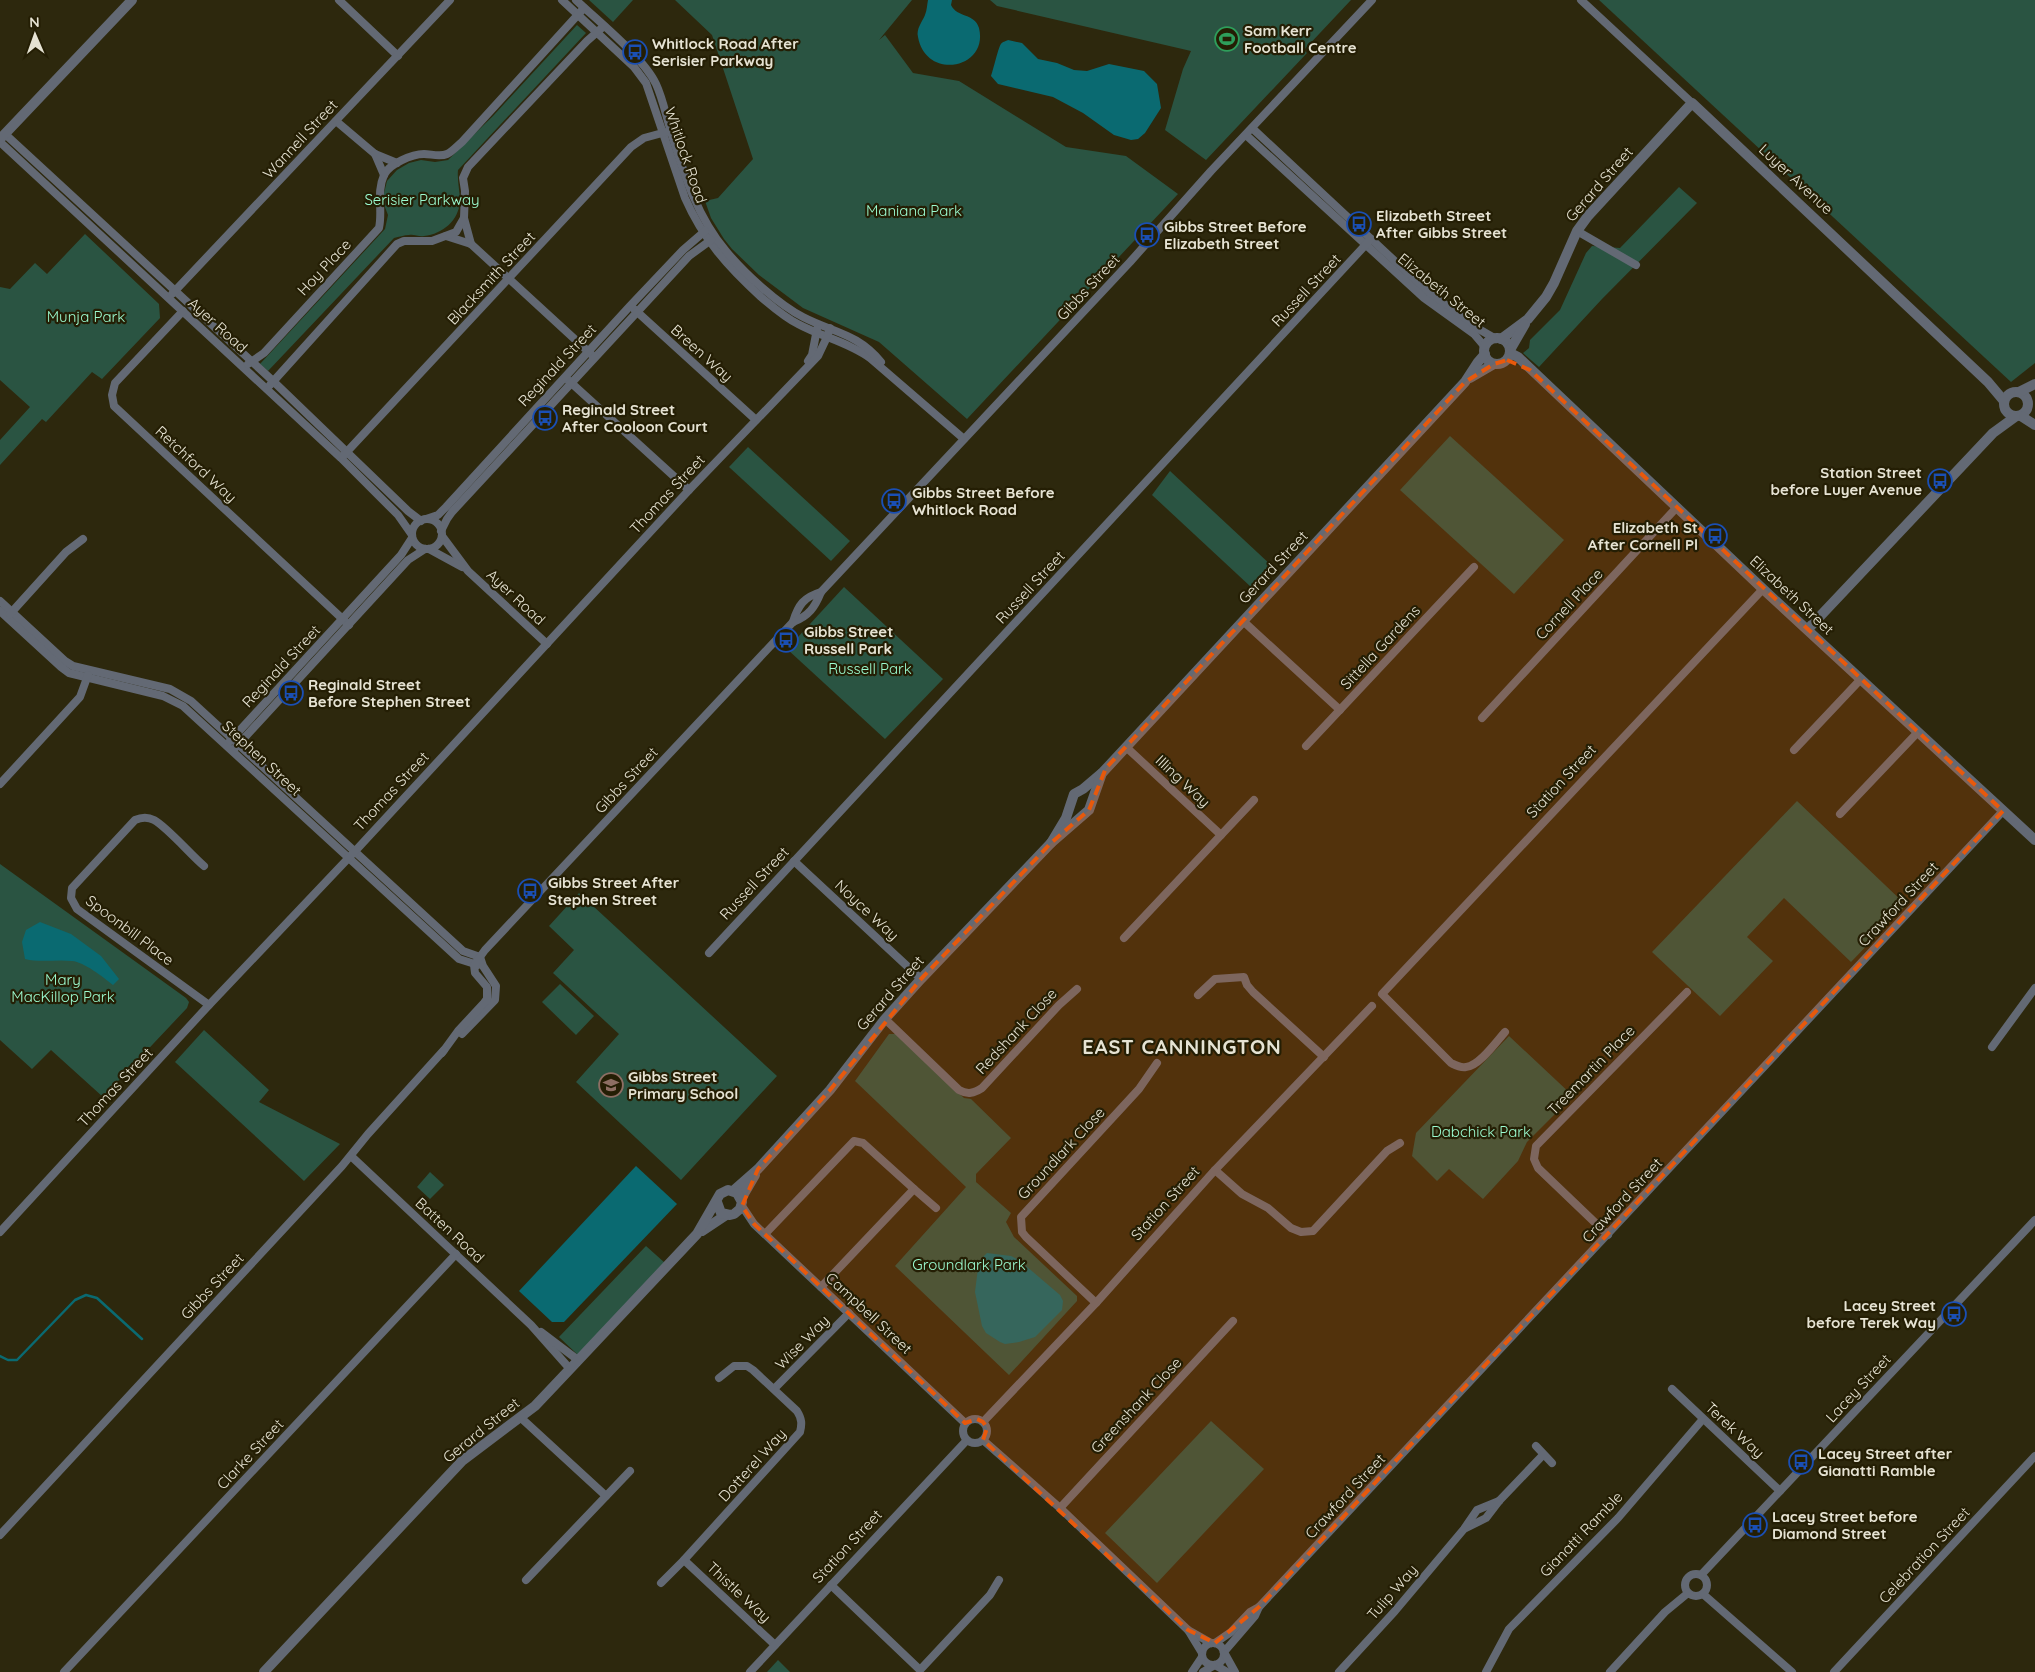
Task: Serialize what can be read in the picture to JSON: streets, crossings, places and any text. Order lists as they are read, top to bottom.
{
  "streets": {
    "street": [
      "Wannell Street",
      "Whitlock Road",
      "Luyer Avenue",
      "Gerard Street",
      "Hoy Place",
      "Blacksmith Street",
      "Gibbs Street",
      "Russell Street",
      "Elizabeth Street",
      "Ayer Road",
      "Breen Way",
      "Reginald Street",
      "Retchford Way",
      "Thomas Street",
      "Cornell Place",
      "Sittella Gardens",
      "Stephen Street",
      "Illing Way",
      "Station Street",
      "Crawford Street",
      "Noyce Way",
      "Spoonbill Place",
      "Redshank Close",
      "Treemartin Place",
      "Groundlark Close",
      "Batten Road",
      "Campbell Street",
      "Wise Way",
      "Lacey Street",
      "Greenshank Close",
      "Terek Way",
      "Clarke Street",
      "Dotterel Way",
      "Gianatti Ramble",
      "Celebration Street",
      "Thistle Way",
      "Tulip Way"
    ]
  },
  "crossings": [
    ["Wannell Street", "Ayer Road"],
    ["Whitlock Road", "Blacksmith Street"],
    ["Whitlock Road", "Gibbs Street"],
    ["Whitlock Road", "Reginald Street"],
    ["Whitlock Road", "Thomas Street"],
    ["Luyer Avenue", "Gerard Street"],
    ["Gerard Street", "Elizabeth Street"],
    ["Gerard Street", "Illing Way"],
    ["Gerard Street", "Noyce Way"],
    ["Gerard Street", "Redshank Close"],
    ["Gerard Street", "Batten Road"],
    ["Gerard Street", "Campbell Street"],
    ["Hoy Place", "Ayer Road"],
    ["Blacksmith Street", "Ayer Road"],
    ["Gibbs Street", "Elizabeth Street"],
    ["Gibbs Street", "Stephen Street"],
    ["Gibbs Street", "Batten Road"],
    ["Russell Street", "Elizabeth Street"],
    ["Russell Street", "Noyce Way"],
    ["Elizabeth Street", "Cornell Place"],
    ["Elizabeth Street", "Station Street"],
    ["Elizabeth Street", "Crawford Street"],
    ["Ayer Road", "Reginald Street"],
    ["Ayer Road", "Retchford Way"],
    ["Ayer Road", "Thomas Street"],
    ["Breen Way", "Reginald Street"],
    ["Breen Way", "Thomas Street"],
    ["Reginald Street", "Retchford Way"],
    ["Reginald Street", "Stephen Street"],
    ["Thomas Street", "Stephen Street"],
    ["Thomas Street", "Spoonbill Place"],
    ["Station Street", "Groundlark Close"],
    ["Station Street", "Campbell Street"],
    ["Station Street", "Thistle Way"],
    ["Crawford Street", "Treemartin Place"],
    ["Batten Road", "Clarke Street"],
    ["Campbell Street", "Wise Way"],
    ["Wise Way", "Dotterel Way"],
    ["Lacey Street", "Terek Way"],
    ["Terek Way", "Gianatti Ramble"],
    ["Dotterel Way", "Thistle Way"]
  ],
  "districts": ["EAST CANNINGTON"],
  "parks": [
    "Serisier Parkway",
    "Maniana Park",
    "Munja Park",
    "Russell Park",
    "Mary MacKillop Park",
    "Dabchick Park",
    "Groundlark Park"
  ],
  "places": {
    "sports": ["Sam Kerr Football Centre"],
    "bus stop": [
      "Whitlock Road After Serisier Parkway",
      "Elizabeth Street After Gibbs Street",
      "Gibbs Street Before Elizabeth Street",
      "Reginald Street After Cooloon Court",
      "Station Street before Luyer Avenue",
      "Gibbs Street Before Whitlock Road",
      "Elizabeth St After Cornell Pl",
      "Gibbs Street Russell Park",
      "Reginald Street Before Stephen Street",
      "Gibbs Street After Stephen Street",
      "Lacey Street before Terek Way",
      "Lacey Street after Gianatti Ramble",
      "Lacey Street before Diamond Street"
    ],
    "school or university": ["Gibbs Street Primary School"]
  },
  "north": "top"
}
